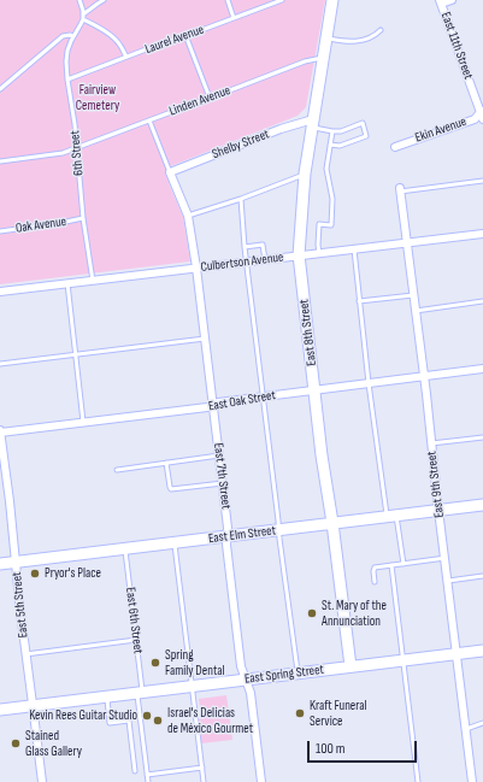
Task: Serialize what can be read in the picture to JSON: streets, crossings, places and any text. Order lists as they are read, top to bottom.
{
  "streets": {
    "main road": ["East 8th Street", "East Elm Street", "East Spring Street"],
    "street": [
      "East 11th Street",
      "Ekin Avenue",
      "Shelby Street",
      "Culbertson Avenue",
      "East Oak Street",
      "East 7th Street",
      "East 9th Street",
      "East 5th Street"
    ],
    "lane": [
      "Laurel Avenue",
      "Linden Avenue",
      "6th Street",
      "Oak Avenue",
      "East 6th Street"
    ]
  },
  "crossings": [
    ["Laurel Avenue", "6th Street"],
    ["East 11th Street", "Ekin Avenue"],
    ["Linden Avenue", "6th Street"],
    ["Linden Avenue", "East 8th Street"],
    ["Shelby Street", "East 8th Street"],
    ["Shelby Street", "East 7th Street"],
    ["6th Street", "Oak Avenue"],
    ["6th Street", "Culbertson Avenue"],
    ["Culbertson Avenue", "East 8th Street"],
    ["Culbertson Avenue", "East 7th Street"],
    ["Culbertson Avenue", "East 9th Street"],
    ["East 8th Street", "East Oak Street"],
    ["East 8th Street", "East Elm Street"],
    ["East 8th Street", "East Spring Street"],
    ["East Oak Street", "East 7th Street"],
    ["East Oak Street", "East 9th Street"],
    ["East Oak Street", "East 5th Street"],
    ["East 7th Street", "East Elm Street"],
    ["East 7th Street", "East Spring Street"],
    ["East 9th Street", "East Elm Street"],
    ["East 9th Street", "East Spring Street"],
    ["East Elm Street", "East 5th Street"],
    ["East Elm Street", "East 6th Street"],
    ["East 5th Street", "East Spring Street"],
    ["East 6th Street", "East Spring Street"]
  ],
  "parks": ["Fairview Cemetery"],
  "places": [
    "Pryor's Place",
    "St. Mary of the Annunciation",
    "Spring Family Dental",
    "Kraft Funeral Service",
    "Kevin Rees Guitar Studio",
    "Israel's Delicias de México Gourmet",
    "Stained Glass Gallery"
  ],
  "scale_bar": "100 m"
}
